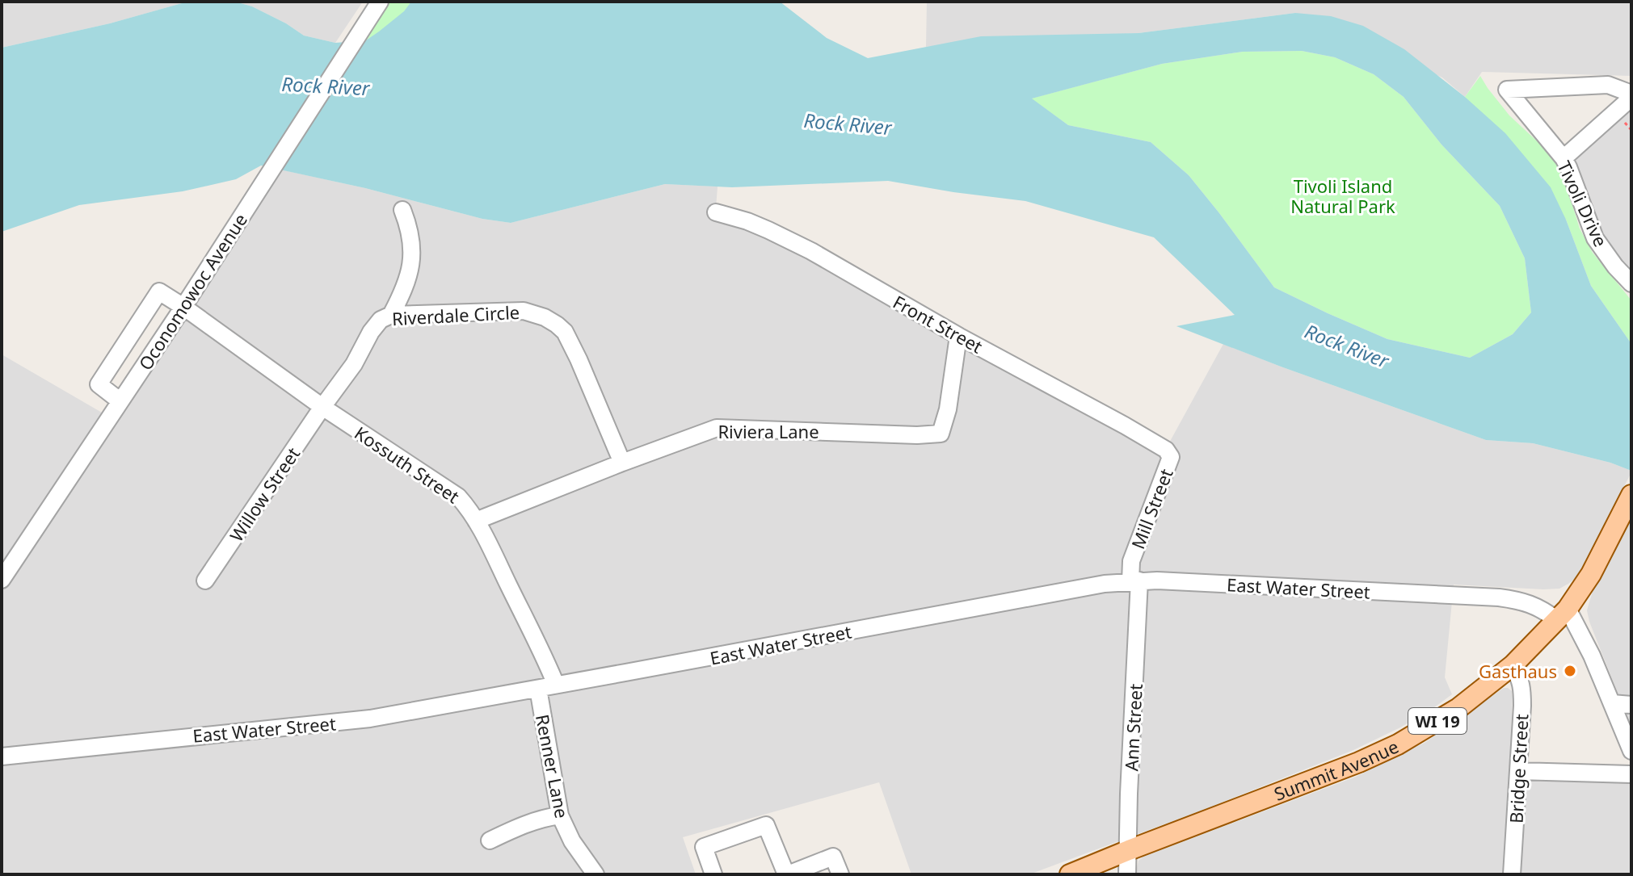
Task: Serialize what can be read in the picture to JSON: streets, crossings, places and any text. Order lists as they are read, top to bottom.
{
  "streets": {
    "main road": ["WI 19", "Summit Avenue"],
    "street": [
      "Tivoli Drive",
      "Oconomowoc Avenue",
      "Riverdale Circle",
      "Front Street",
      "Riviera Lane",
      "Kossuth Street",
      "Willow Street",
      "Mill Street",
      "East Water Street",
      "Ann Street",
      "Renner Lane",
      "Bridge Street"
    ]
  },
  "crossings": [
    ["Oconomowoc Avenue", "Kossuth Street"],
    ["Riverdale Circle", "Riviera Lane"],
    ["Riverdale Circle", "Kossuth Street"],
    ["Riverdale Circle", "Willow Street"],
    ["Front Street", "Riviera Lane"],
    ["Front Street", "Mill Street"],
    ["Riviera Lane", "Kossuth Street"],
    ["Kossuth Street", "Willow Street"],
    ["Kossuth Street", "East Water Street"],
    ["Mill Street", "East Water Street"],
    ["Mill Street", "Ann Street"],
    ["East Water Street", "WI 19"],
    ["East Water Street", "Ann Street"],
    ["East Water Street", "Renner Lane"],
    ["East Water Street", "Summit Avenue"],
    ["WI 19", "Summit Avenue"],
    ["Ann Street", "Summit Avenue"],
    ["Bridge Street", "Summit Avenue"]
  ],
  "water": ["Rock River"],
  "parks": ["Tivoli Island Natural Park"],
  "places": ["Gasthaus"]
}
